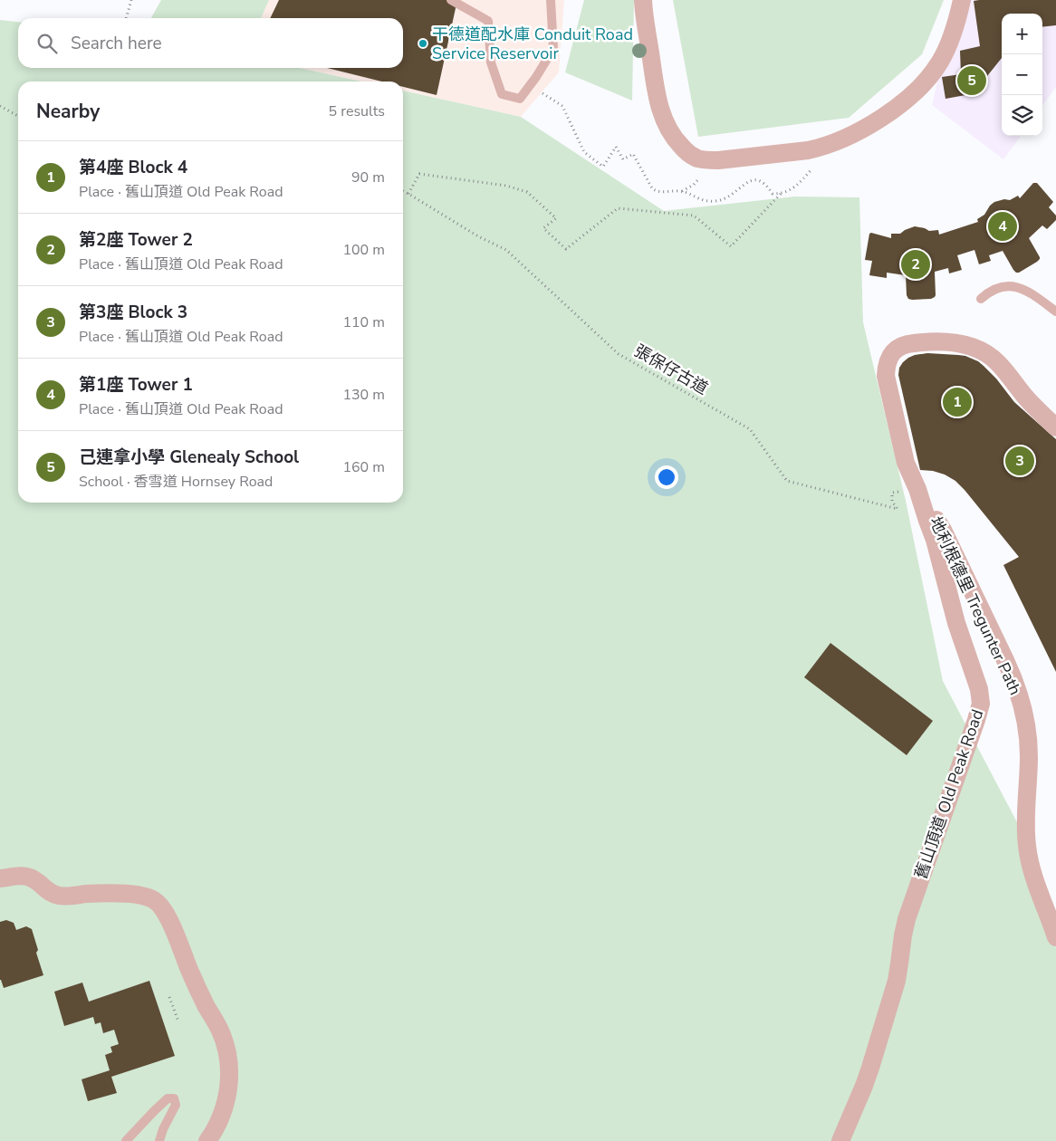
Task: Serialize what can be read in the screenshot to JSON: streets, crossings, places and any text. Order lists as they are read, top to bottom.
{
  "streets": {
    "street": ["地利根德里 Tregunter Path", "舊山頂道 Old Peak Road"],
    "path": ["張保仔古道"]
  },
  "crossings": [
    ["張保仔古道", "地利根德里 Tregunter Path"],
    ["張保仔古道", "舊山頂道 Old Peak Road"],
    ["地利根德里 Tregunter Path", "舊山頂道 Old Peak Road"]
  ],
  "places": ["干德道配水庫 Conduit Road Service Reservoir"],
  "page": {
    "map_buttons": ["+", "−"],
    "search": "Search here",
    "pins": [
      "5",
      "4",
      "2",
      "1",
      "3"
    ],
    "heading": ["Nearby", "5 results"],
    "list": [
      {
        "mark": "1",
        "name": "第4座 Block 4",
        "note": "Place · 舊山頂道 Old Peak Road",
        "value": "90 m"
      },
      {
        "mark": "2",
        "name": "第2座 Tower 2",
        "note": "Place · 舊山頂道 Old Peak Road",
        "value": "100 m"
      },
      {
        "mark": "3",
        "name": "第3座 Block 3",
        "note": "Place · 舊山頂道 Old Peak Road",
        "value": "110 m"
      },
      {
        "mark": "4",
        "name": "第1座 Tower 1",
        "note": "Place · 舊山頂道 Old Peak Road",
        "value": "130 m"
      },
      {
        "mark": "5",
        "name": "己連拿小學 Glenealy School",
        "note": "School · 香雪道 Hornsey Road",
        "value": "160 m"
      }
    ]
  }
}
